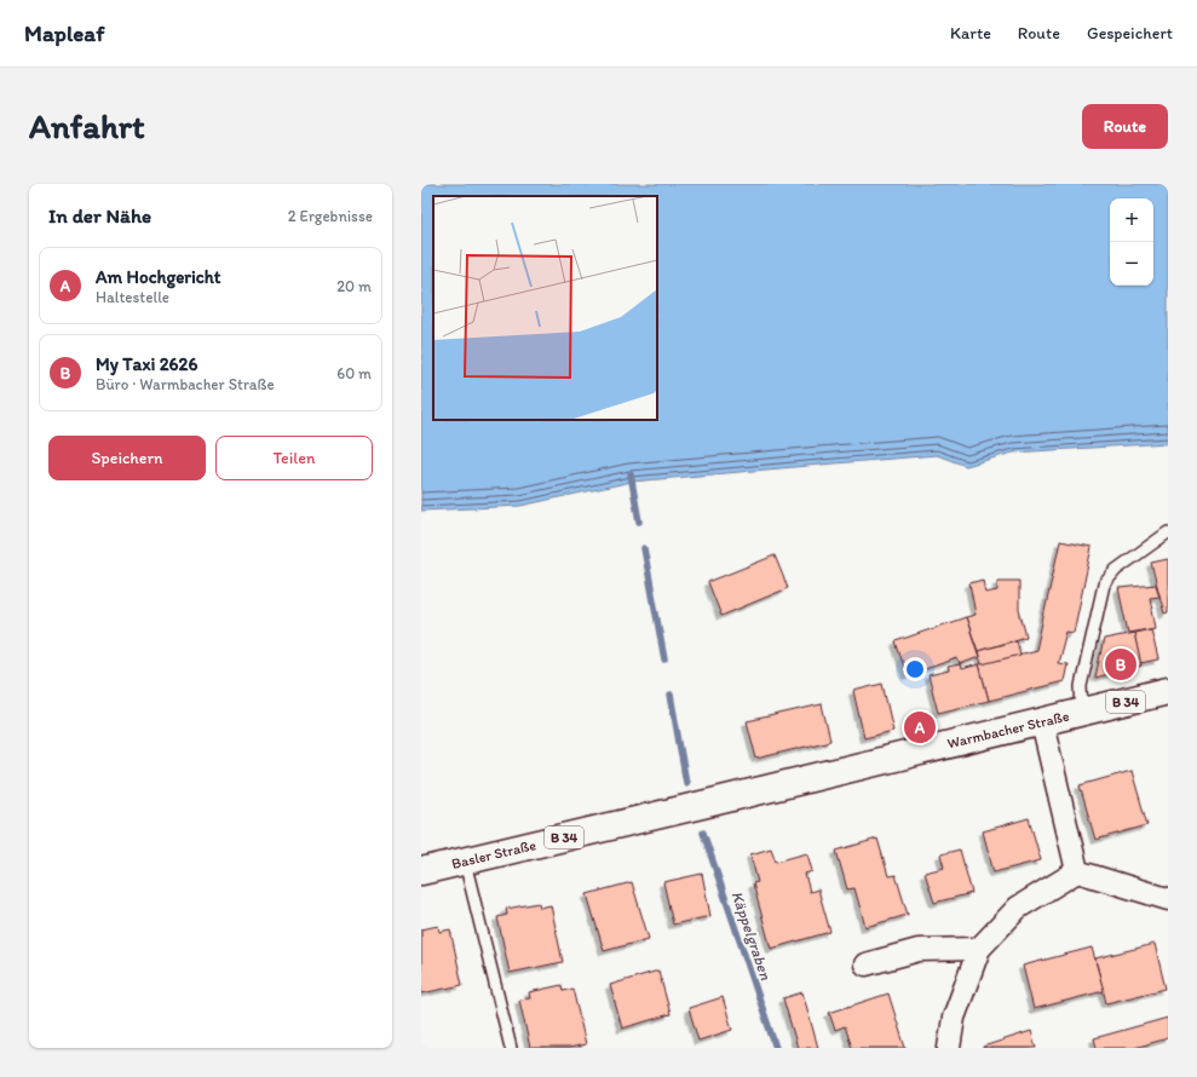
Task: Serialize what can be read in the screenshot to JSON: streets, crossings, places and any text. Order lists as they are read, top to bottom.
{
  "streets": {
    "main road": ["B 34", "Warmbacher Straße", "Basler Straße"]
  },
  "crossings": [
    ["Warmbacher Straße", "Basler Straße"]
  ],
  "water": ["Käppelgraben"],
  "page": {
    "header": "Mapleaf",
    "nav": ["Karte", "Route", "Gespeichert"],
    "buttons": [
      "Route",
      ["Speichern", "Teilen"]
    ],
    "title": "Anfahrt",
    "heading": ["In der Nähe", "2 Ergebnisse"],
    "map_buttons": ["+", "−"],
    "list": [
      {
        "mark": "A",
        "name": "Am Hochgericht",
        "note": "Haltestelle",
        "value": "20 m"
      },
      {
        "mark": "B",
        "name": "My Taxi 2626",
        "note": "Büro · Warmbacher Straße",
        "value": "60 m"
      }
    ],
    "pins": ["B", "A"]
  }
}
